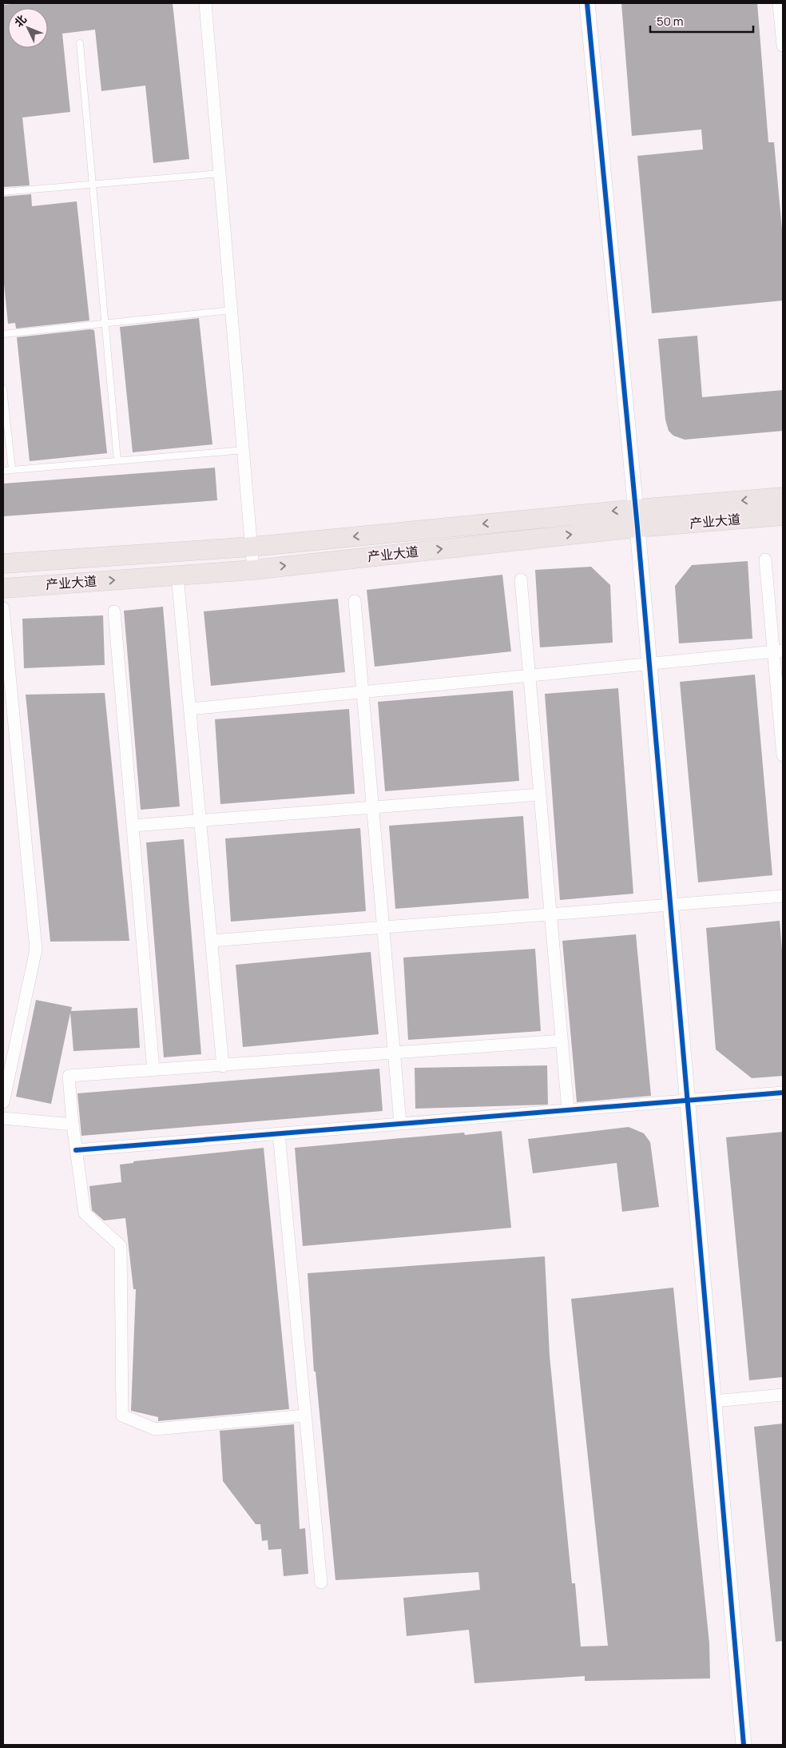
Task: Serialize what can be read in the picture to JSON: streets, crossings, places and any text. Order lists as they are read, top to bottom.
{
  "streets": {
    "main road": ["产业大道"]
  },
  "scale_bar": "50 m",
  "north": "top left"
}
